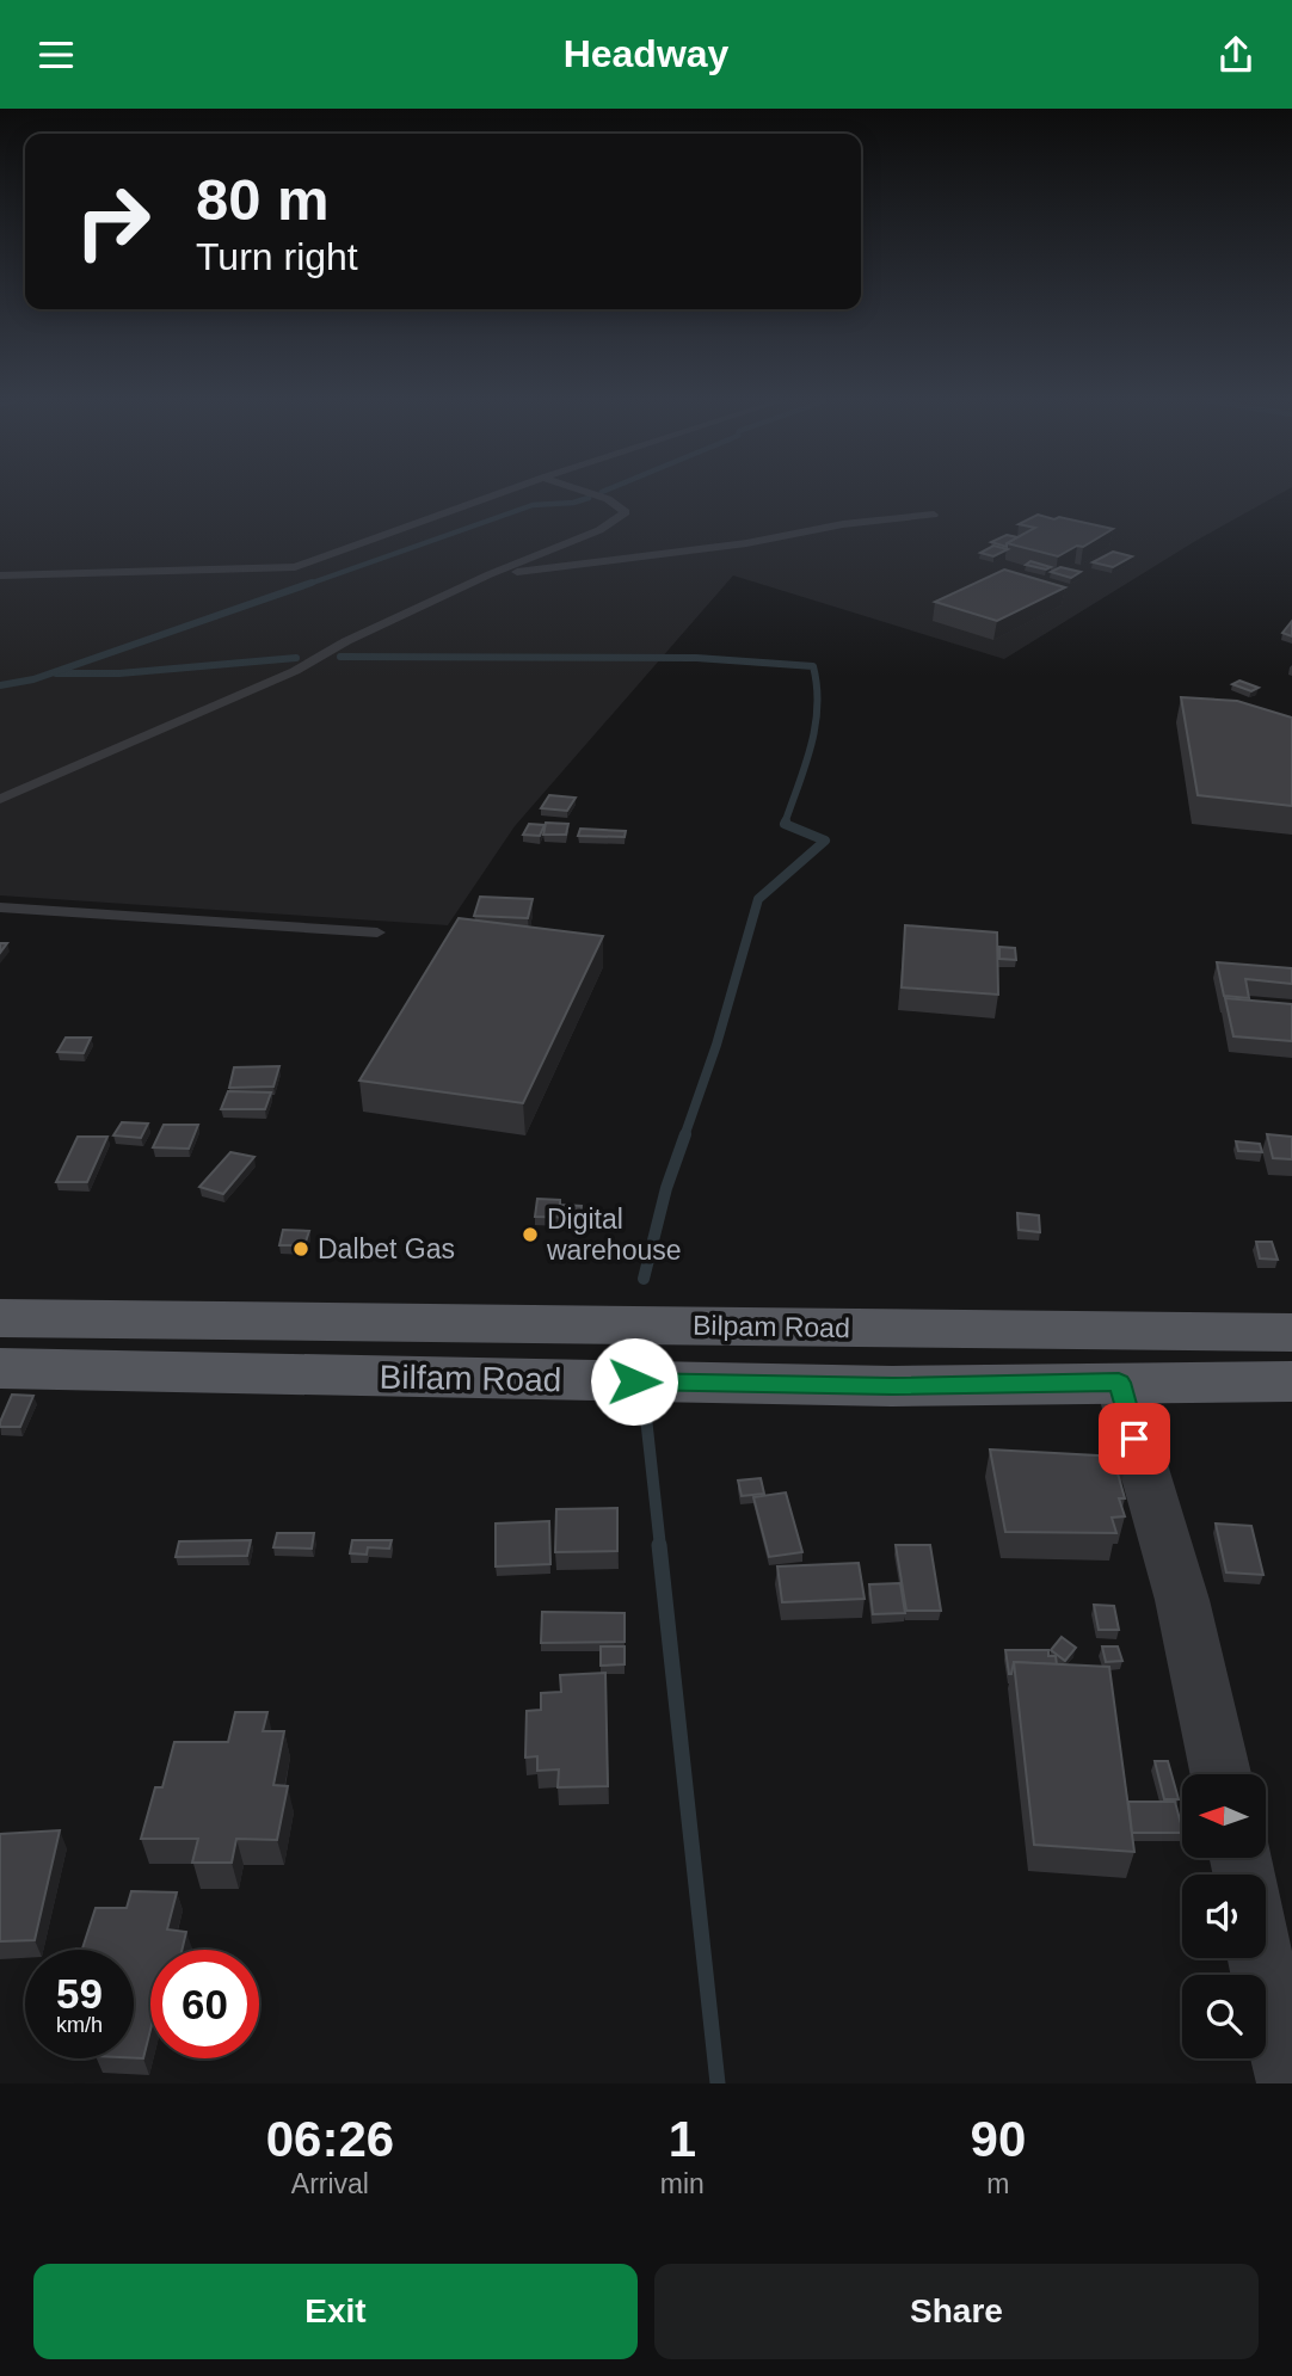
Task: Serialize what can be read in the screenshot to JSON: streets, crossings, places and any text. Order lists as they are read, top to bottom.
{
  "streets": {
    "main road": ["Bilpam Road", "Bilfam Road"]
  },
  "places": ["Digital warehouse", "Dalbet Gas"],
  "north": "left",
  "page": {
    "header": "Headway",
    "turn": ["80 m", "Turn right"],
    "speed": "59 km/h",
    "limit": "60",
    "eta": [
      "06:26",
      "Arrival",
      "1",
      "min",
      "90",
      "m"
    ],
    "buttons": ["Exit", "Share"]
  }
}
